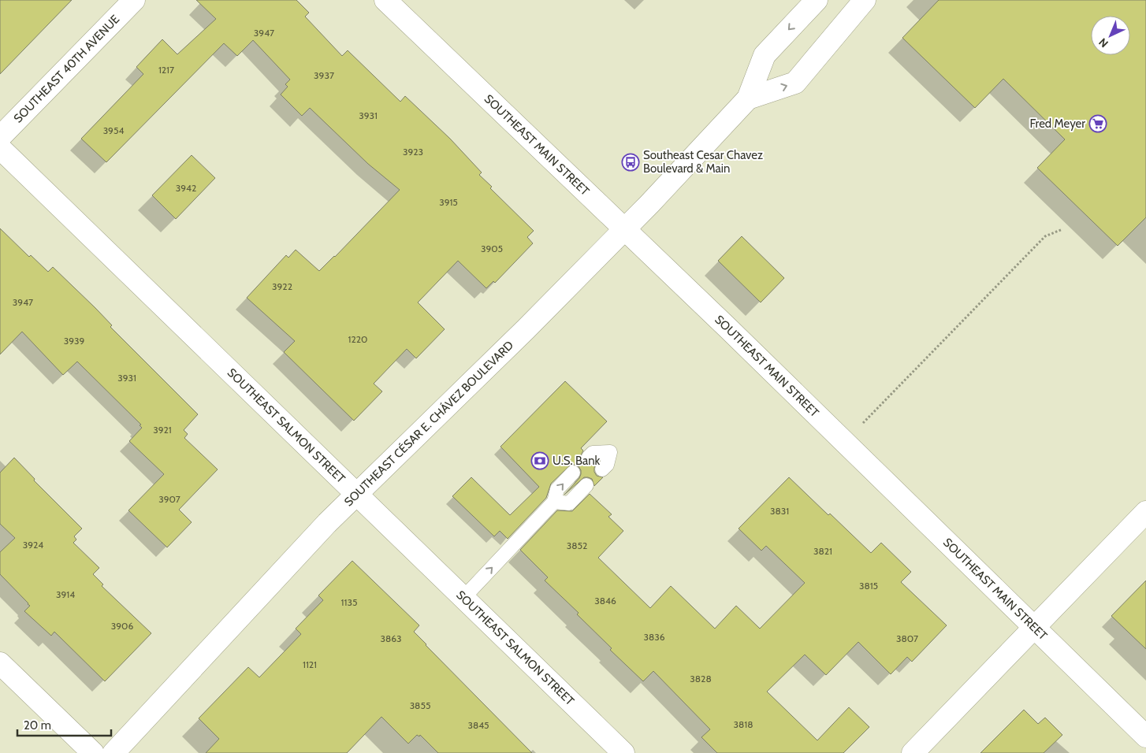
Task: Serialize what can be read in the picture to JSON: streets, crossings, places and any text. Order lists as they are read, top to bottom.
{
  "streets": {
    "street": [
      "SOUTHEAST 40TH AVENUE",
      "SOUTHEAST MAIN STREET",
      "SOUTHEAST CÉSAR E. CHÁVEZ BOULEVARD",
      "SOUTHEAST SALMON STREET"
    ]
  },
  "crossings": [
    ["SOUTHEAST MAIN STREET", "SOUTHEAST CÉSAR E. CHÁVEZ BOULEVARD"],
    ["SOUTHEAST CÉSAR E. CHÁVEZ BOULEVARD", "SOUTHEAST SALMON STREET"]
  ],
  "places": {
    "supermarket": ["Fred Meyer"],
    "bus stop": ["Southeast Cesar Chavez Boulevard & Main"],
    "bank": ["U.S. Bank"]
  },
  "house_numbers": [
    "3947",
    "1217",
    "3937",
    "3931",
    "3954",
    "3923",
    "3942",
    "3915",
    "3905",
    "3922",
    "3947",
    "1220",
    "3939",
    "3931",
    "3921",
    "3907",
    "3831",
    "3924",
    "3852",
    "3821",
    "3815",
    "3914",
    "3846",
    "1135",
    "3906",
    "3836",
    "3863",
    "3807",
    "1121",
    "3828",
    "3855",
    "3818",
    "3845"
  ],
  "scale_bar": "20 m",
  "north": "bottom left"
}
